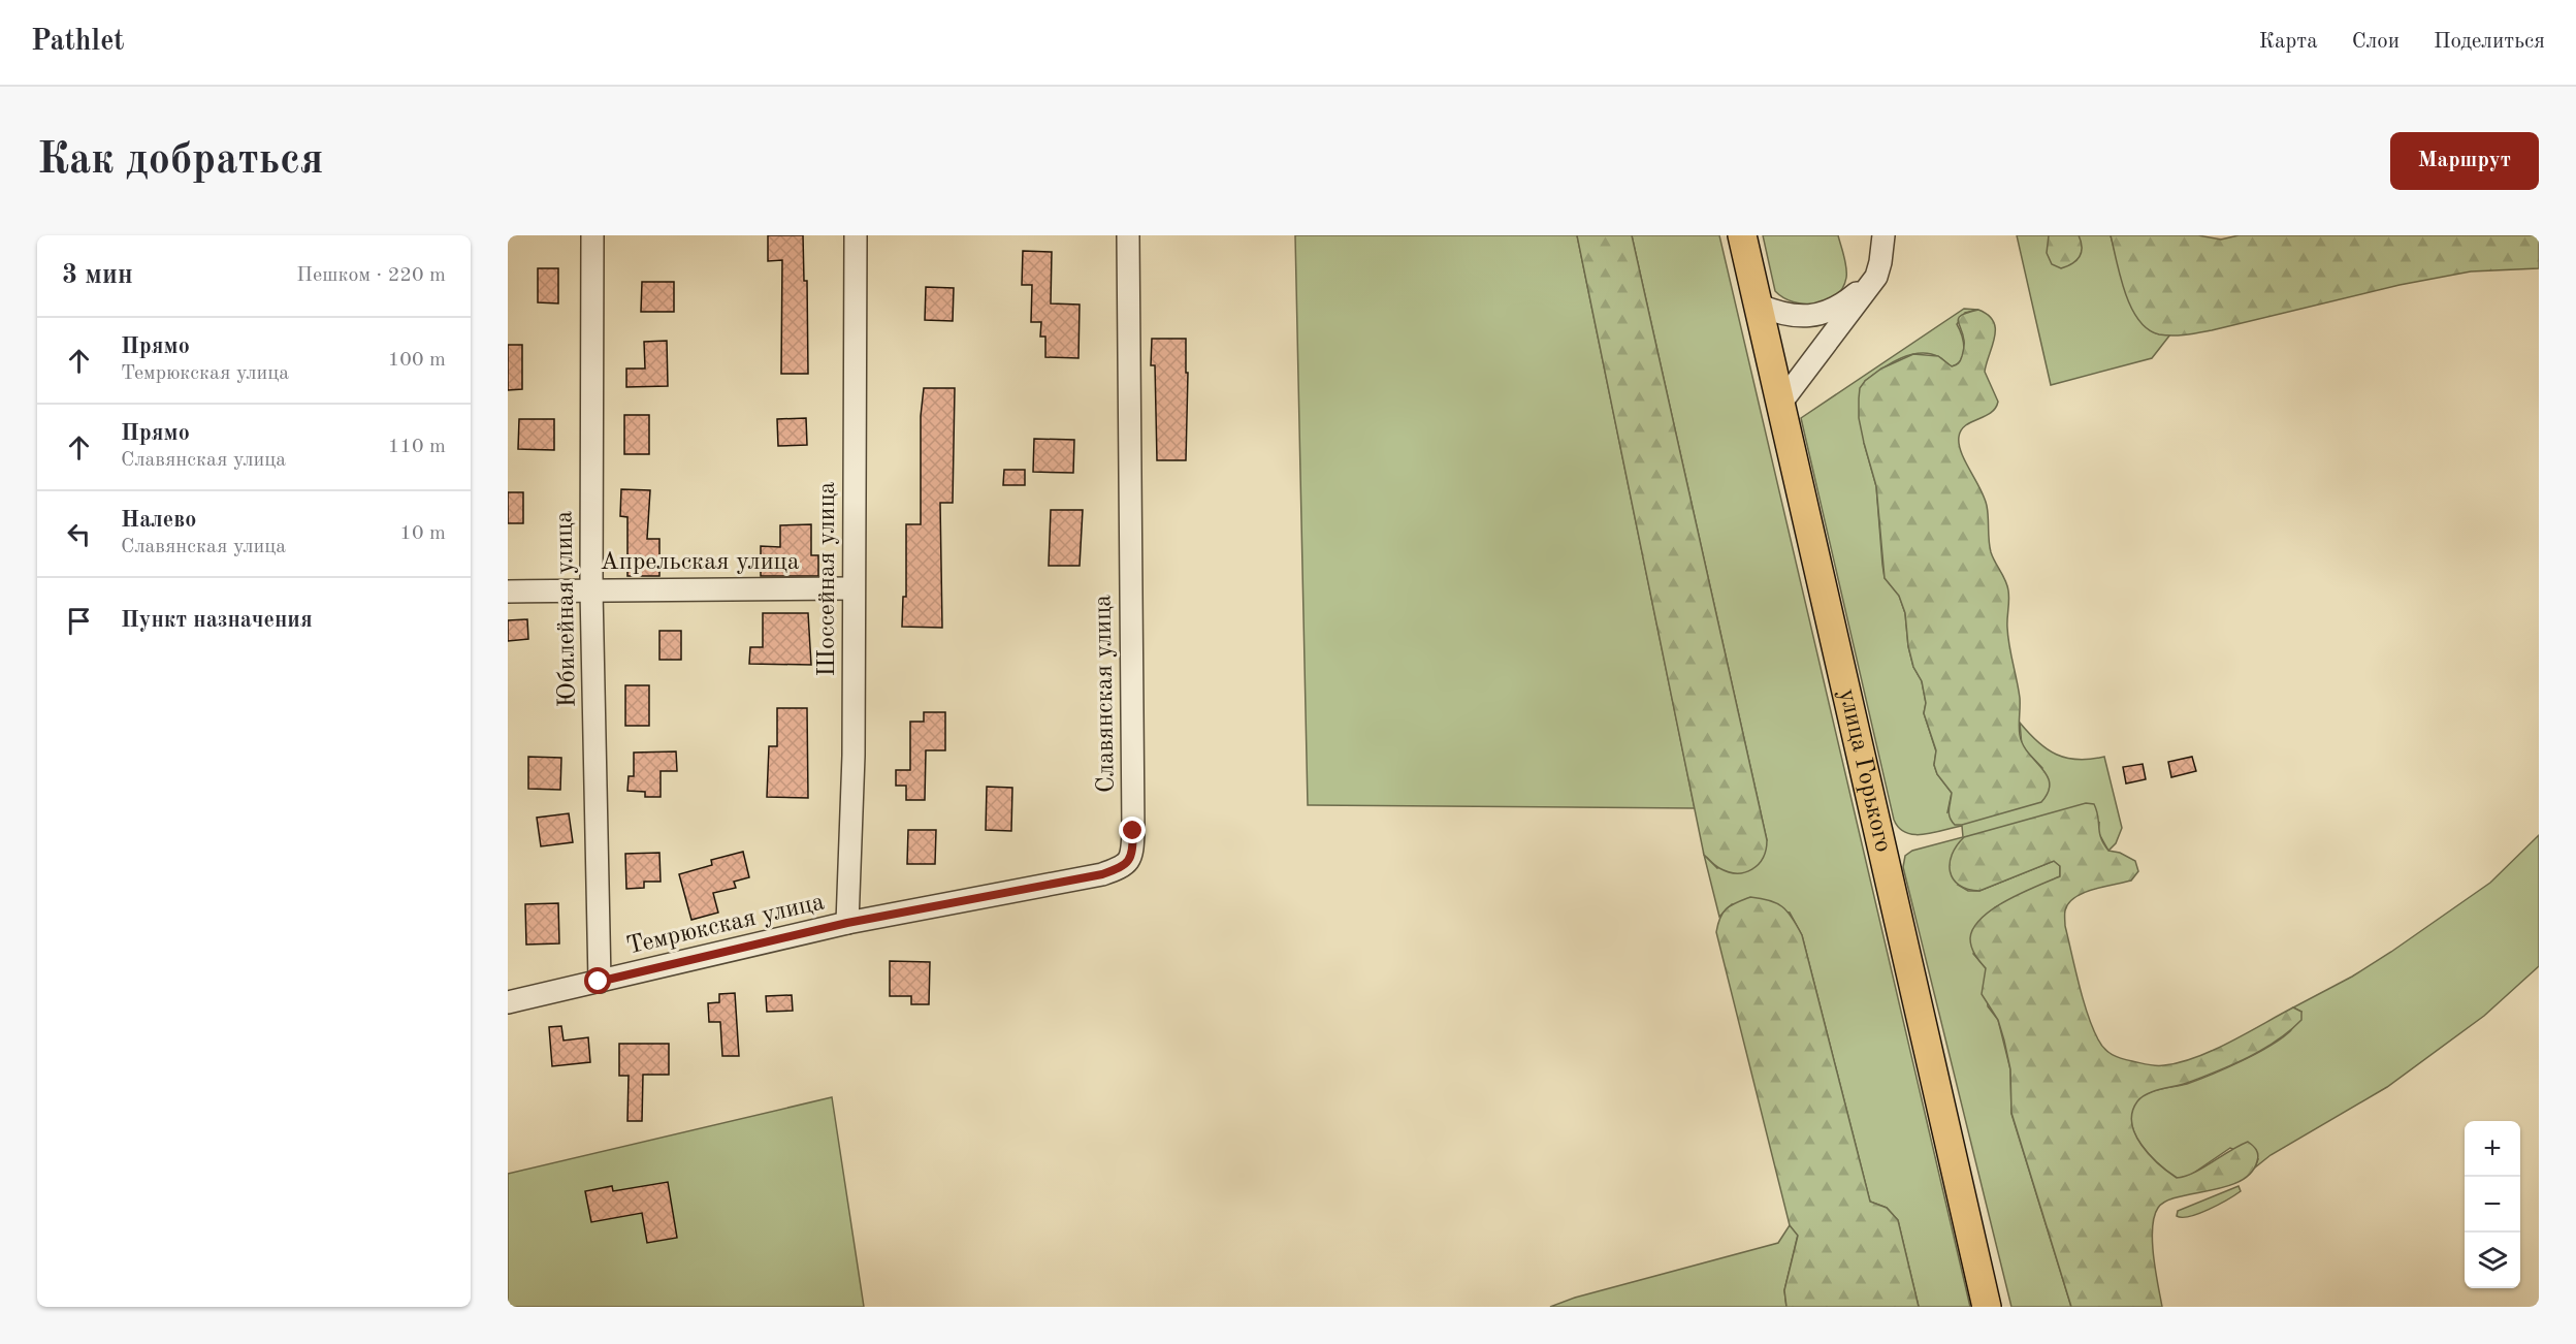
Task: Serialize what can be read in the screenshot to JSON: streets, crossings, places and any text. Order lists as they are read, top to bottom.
{
  "streets": {
    "main road": ["улица Горького"],
    "street": [
      "Апрельская улица",
      "Шоссейная улица",
      "Юбилейная улица",
      "Славянская улица",
      "Темрюкская улица"
    ]
  },
  "crossings": [
    ["Апрельская улица", "Шоссейная улица"],
    ["Апрельская улица", "Юбилейная улица"],
    ["Шоссейная улица", "Славянская улица"],
    ["Шоссейная улица", "Темрюкская улица"],
    ["Юбилейная улица", "Темрюкская улица"],
    ["Славянская улица", "Темрюкская улица"]
  ],
  "page": {
    "header": "Pathlet",
    "nav": ["Карта", "Слои", "Поделиться"],
    "buttons": "Маршрут",
    "title": "Как добраться",
    "heading": ["3 мин", "Пешком · 220 m"],
    "list": [
      ["Прямо", "Темрюкская улица", "100 m"],
      ["Прямо", "Славянская улица", "110 m"],
      ["Налево", "Славянская улица", "10 m"],
      "Пункт назначения"
    ],
    "map_buttons": ["+", "−"]
  }
}
